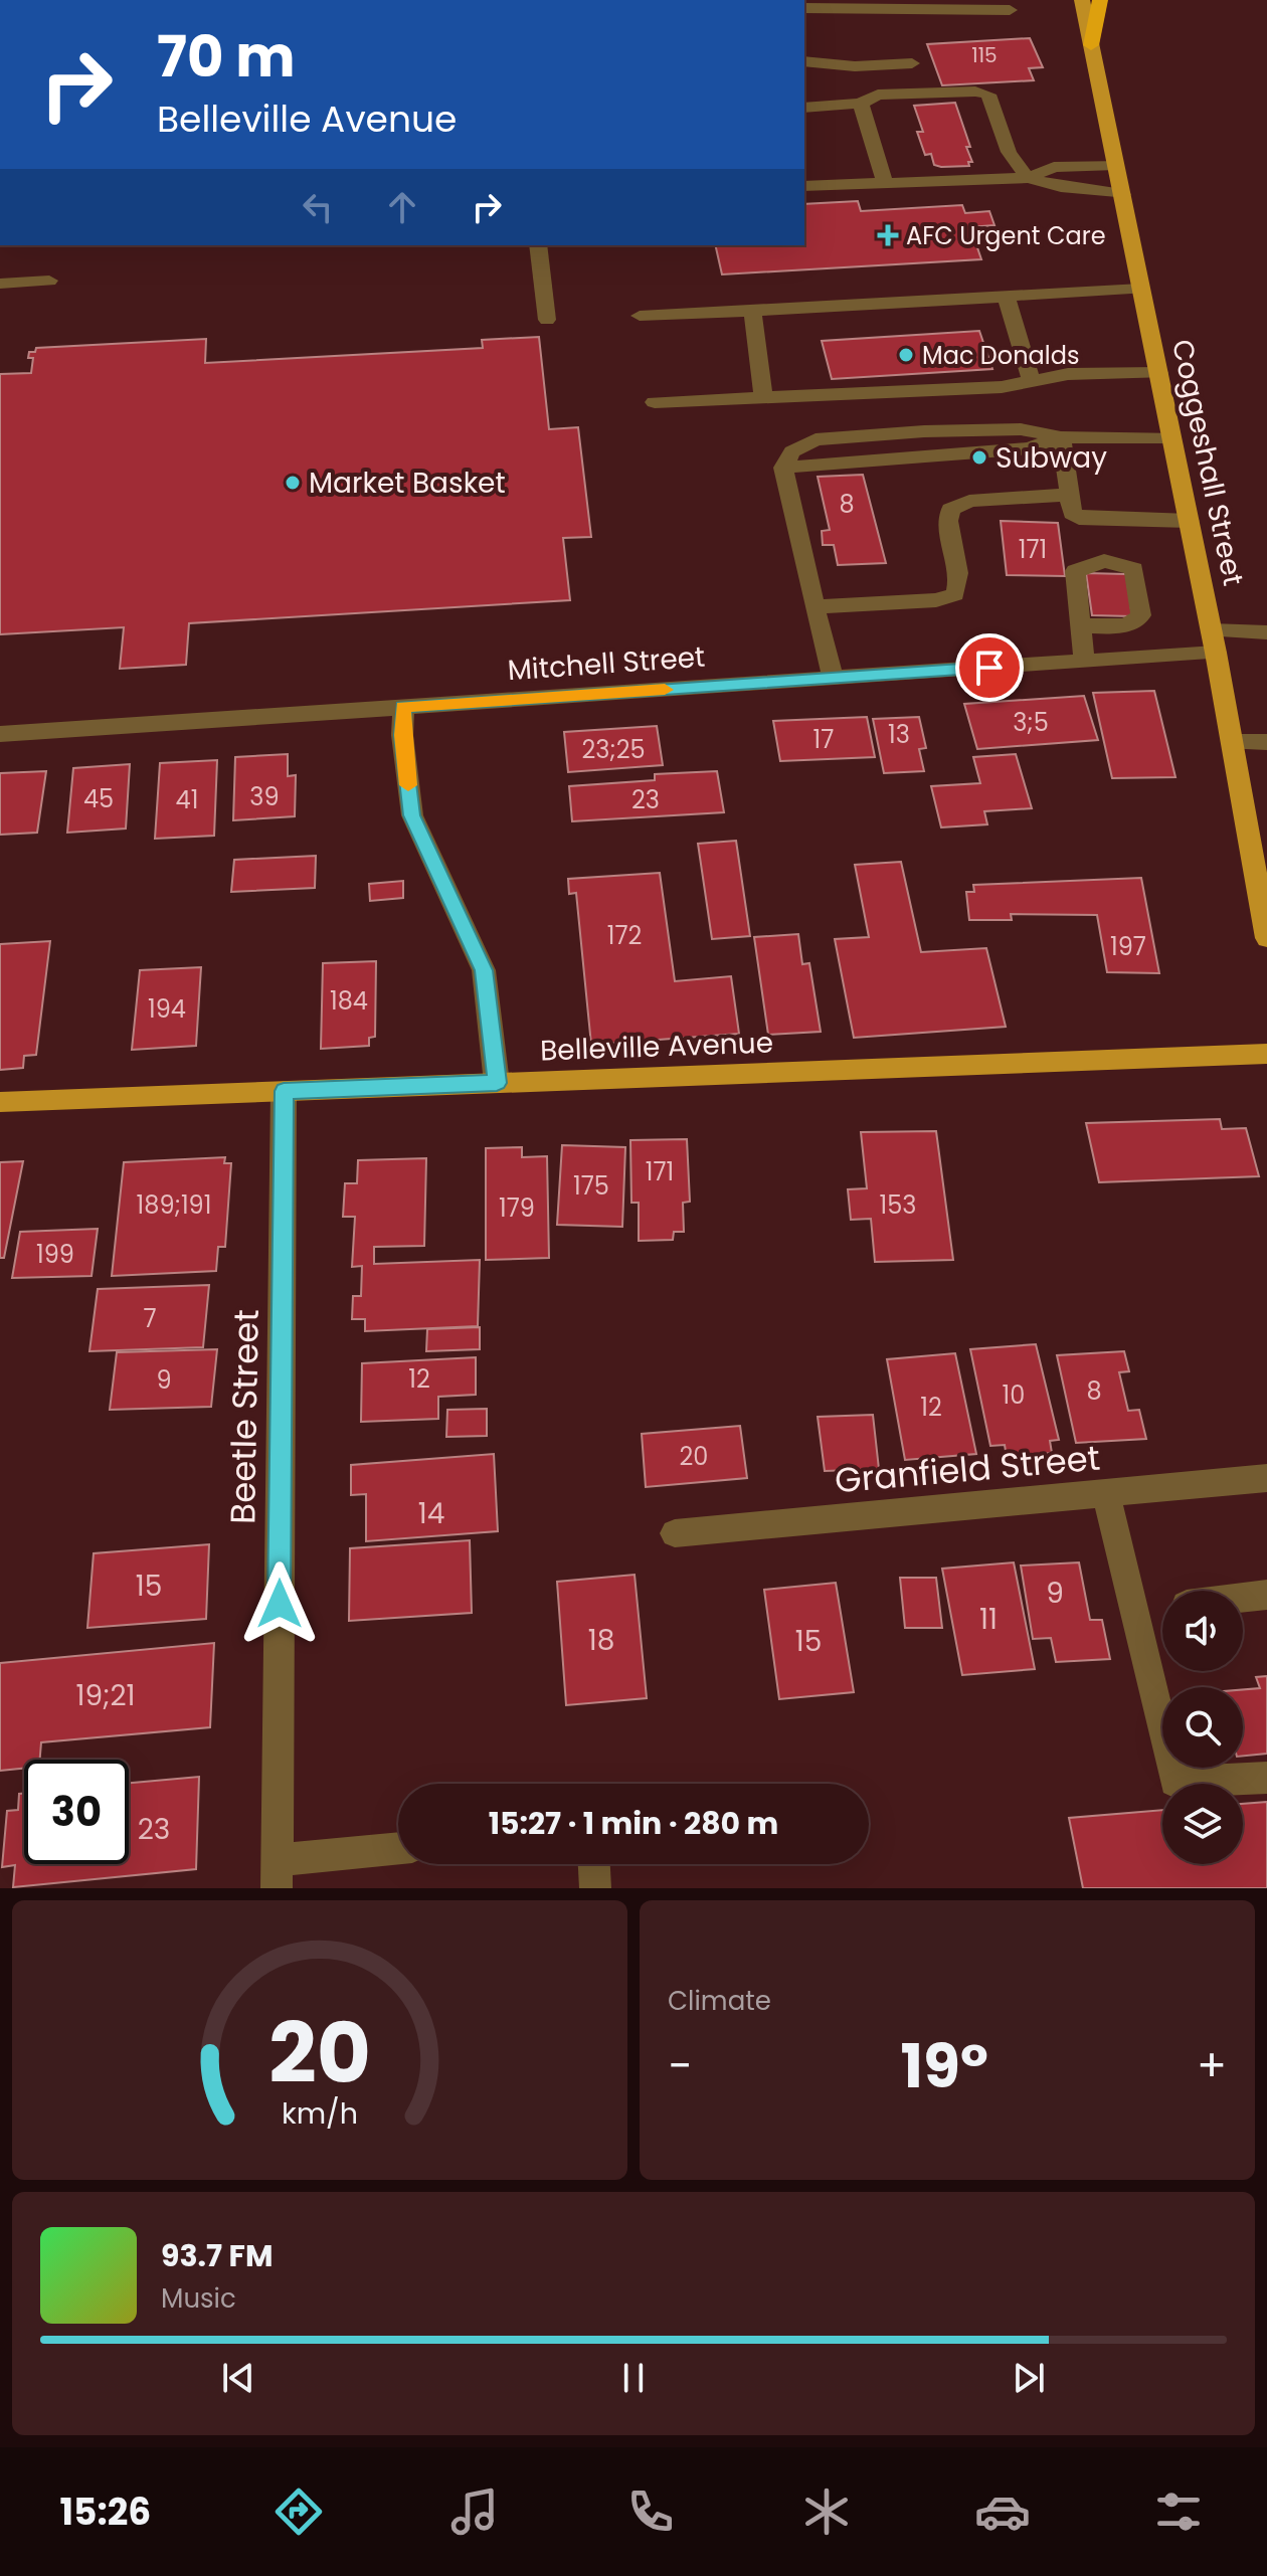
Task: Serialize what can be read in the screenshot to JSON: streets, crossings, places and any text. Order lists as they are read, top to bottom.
{
  "streets": {
    "main road": ["Coggeshall Street", "Belleville Avenue"],
    "street": ["Mitchell Street", "Beetle Street", "Granfield Street"]
  },
  "crossings": [
    ["Coggeshall Street", "Mitchell Street"],
    ["Belleville Avenue", "Beetle Street"]
  ],
  "places": {
    "health": ["AFC Urgent Care"],
    "other": ["Mac Donalds", "Subway", "Market Basket"]
  },
  "house_numbers": [
    "115",
    "8",
    "171",
    "3;5",
    "13",
    "17",
    "23;25",
    "39",
    "45",
    "41",
    "23",
    "172",
    "197",
    "184",
    "194",
    "171",
    "175",
    "189;191",
    "153",
    "179",
    "199",
    "7",
    "12",
    "9",
    "8",
    "10",
    "12",
    "20",
    "14",
    "15",
    "9",
    "11",
    "18",
    "15",
    "19;21",
    "23"
  ],
  "page": {
    "turn": ["70 m", "Belleville Avenue"],
    "limit": "30",
    "trip": "15:27 · 1 min · 280 m",
    "tile": "Climate",
    "heat": ["−", "19°", "+"],
    "song": ["93.7 FM", "Music"],
    "tabs": "15:26",
    "gauge": ["20", "km/h"]
  }
}
